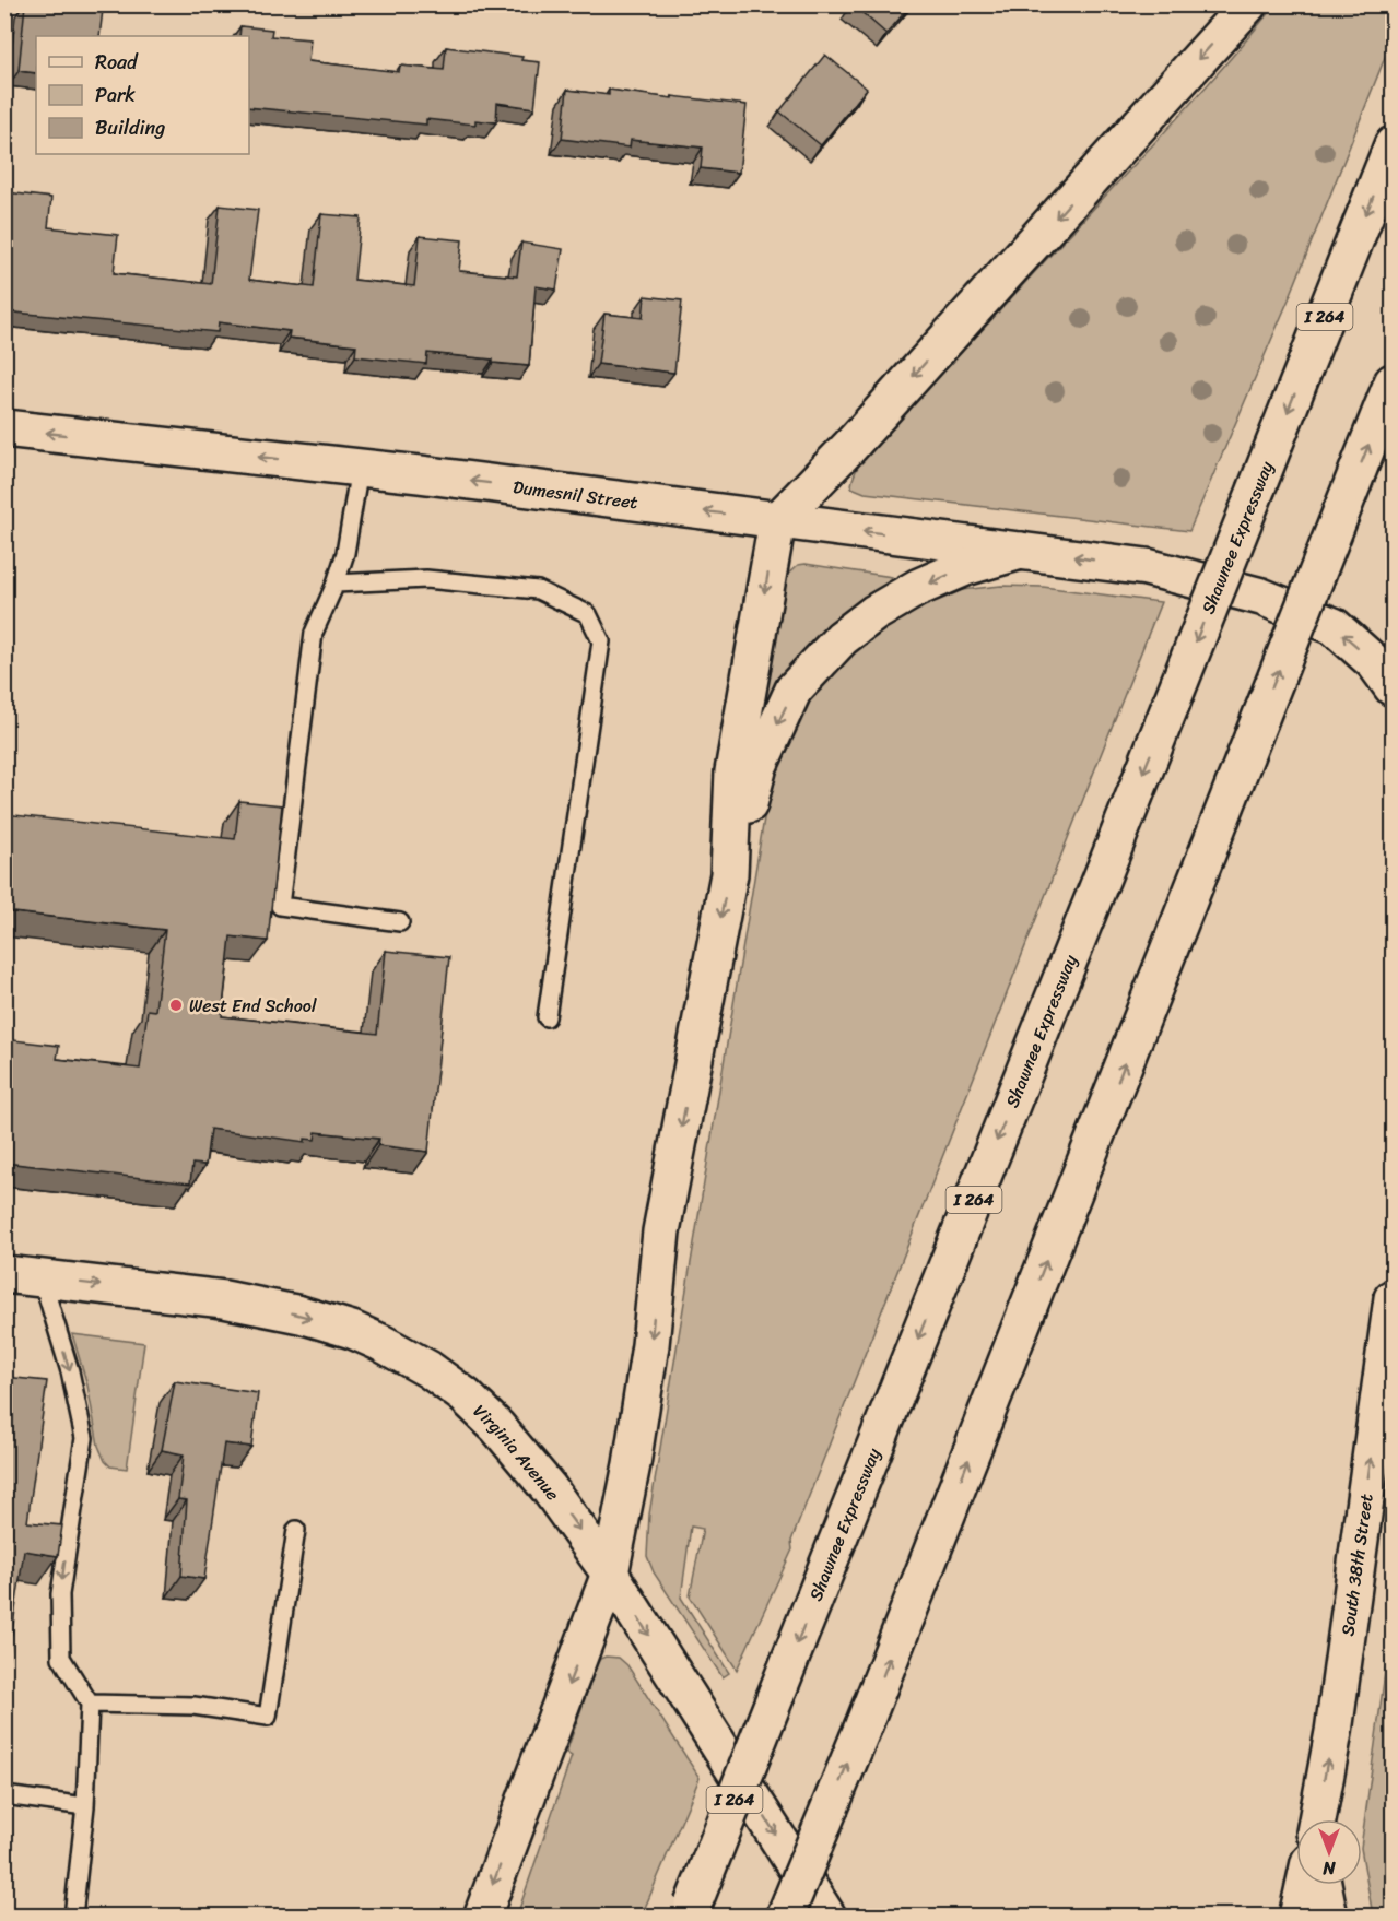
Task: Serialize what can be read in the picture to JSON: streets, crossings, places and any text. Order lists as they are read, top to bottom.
{
  "streets": {
    "main road": [
      "I 264",
      "Dumesnil Street",
      "Shawnee Expressway",
      "Virginia Avenue",
      "South 38th Street"
    ]
  },
  "one_way": ["Dumesnil Street", "Virginia Avenue", "South 38th Street"],
  "places": ["West End School"],
  "legend": ["Road", "Park", "Building"],
  "north": "bottom"
}
